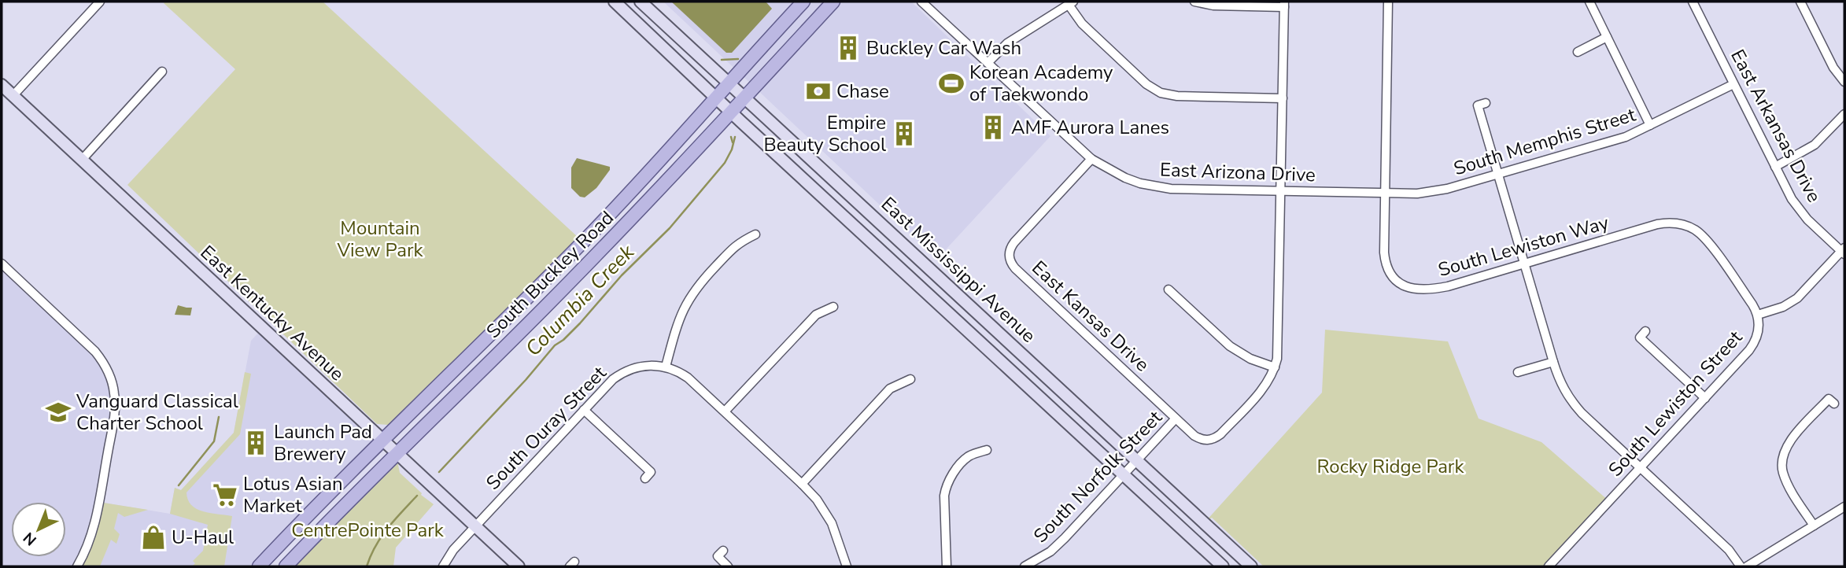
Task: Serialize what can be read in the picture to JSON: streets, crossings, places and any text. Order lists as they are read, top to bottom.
{
  "streets": {
    "main road": ["East Mississippi Avenue", "South Buckley Road", "East Kentucky Avenue"],
    "street": [
      "East Arkansas Drive",
      "South Memphis Street",
      "East Arizona Drive",
      "South Lewiston Way",
      "East Kansas Drive",
      "South Lewiston Street",
      "South Ouray Street",
      "South Norfolk Street"
    ]
  },
  "crossings": [
    ["East Arkansas Drive", "South Memphis Street"],
    ["East Arkansas Drive", "South Lewiston Street"],
    ["South Memphis Street", "East Arizona Drive"],
    ["South Memphis Street", "South Lewiston Way"],
    ["East Arizona Drive", "East Kansas Drive"],
    ["East Arizona Drive", "South Norfolk Street"],
    ["South Lewiston Way", "South Lewiston Street"],
    ["East Mississippi Avenue", "South Buckley Road"],
    ["East Mississippi Avenue", "South Norfolk Street"],
    ["South Buckley Road", "East Kentucky Avenue"],
    ["East Kentucky Avenue", "South Ouray Street"],
    ["East Kansas Drive", "South Norfolk Street"]
  ],
  "water": ["Columbia Creek"],
  "parks": ["Mountain View Park", "Rocky Ridge Park", "CentrePointe Park"],
  "places": {
    "building": [
      "Buckley Car Wash",
      "AMF Aurora Lanes",
      "Empire Beauty School",
      "Launch Pad Brewery"
    ],
    "sports": ["Korean Academy of Taekwondo"],
    "bank": ["Chase"],
    "school or university": ["Vanguard Classical Charter School"],
    "supermarket": ["Lotus Asian Market"],
    "shop": ["U-Haul"]
  },
  "north": "bottom left"
}
